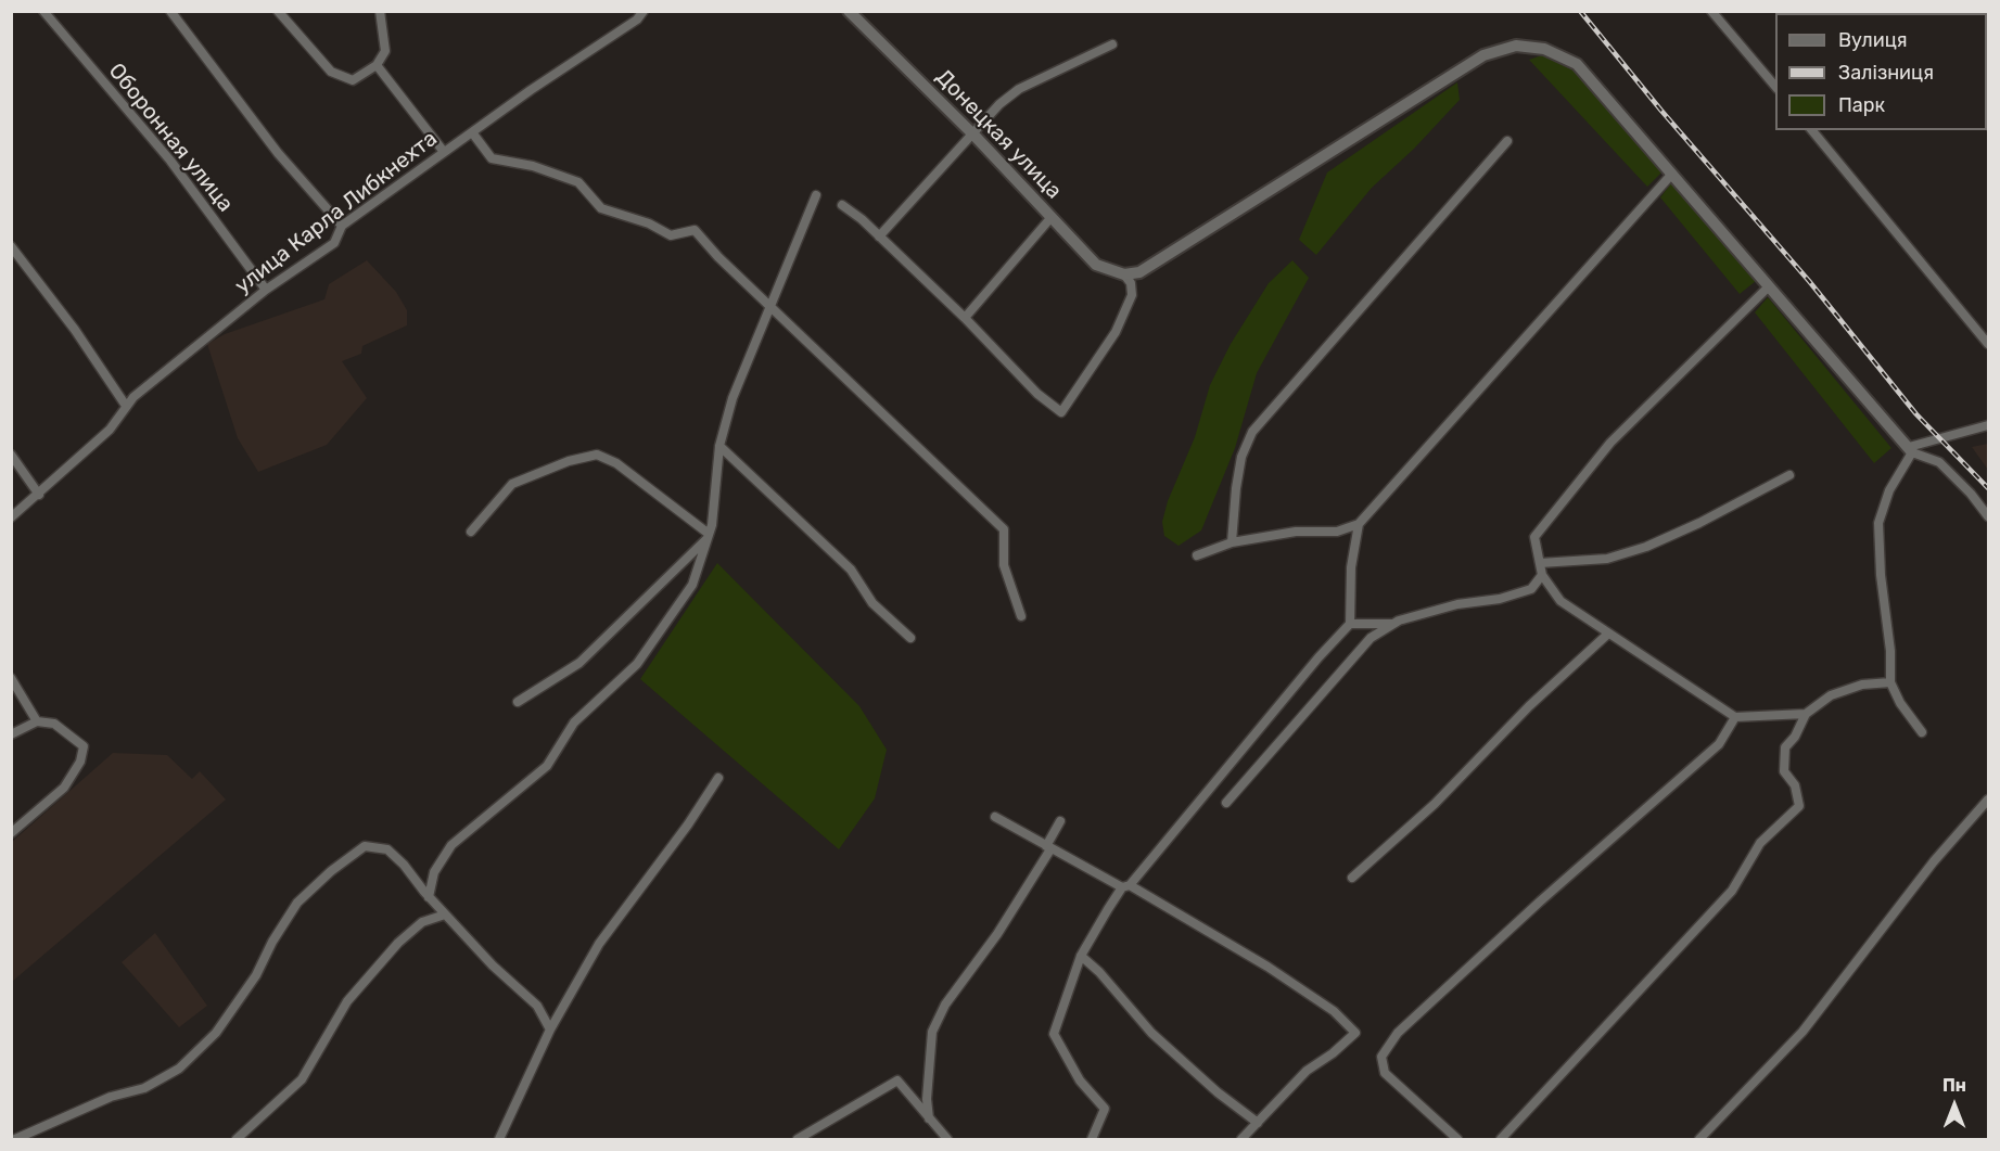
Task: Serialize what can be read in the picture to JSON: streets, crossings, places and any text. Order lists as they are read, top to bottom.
{
  "streets": {
    "street": ["Донецкая улица", "Оборонная улица", "улица Карла Либкнехта"]
  },
  "crossings": [
    ["Оборонная улица", "улица Карла Либкнехта"]
  ],
  "legend": ["Вулиця", "Залізниця", "Парк"],
  "north": "top"
}
